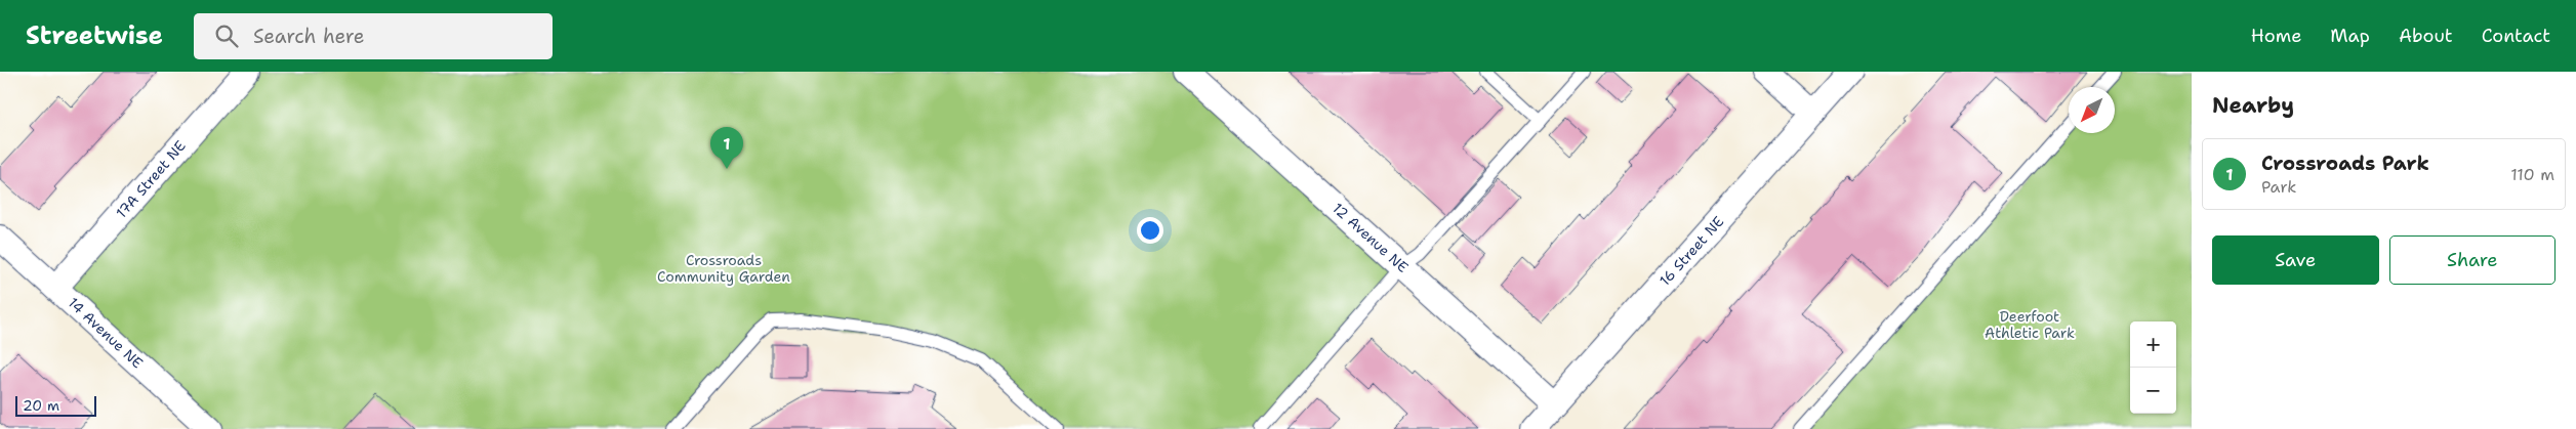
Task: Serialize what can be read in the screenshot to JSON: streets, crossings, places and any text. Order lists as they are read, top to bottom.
{
  "streets": {
    "street": [
      "17A Street NE",
      "12 Avenue NE",
      "16 Street NE",
      "14 Avenue NE"
    ]
  },
  "crossings": [
    ["17A Street NE", "14 Avenue NE"],
    ["12 Avenue NE", "16 Street NE"]
  ],
  "parks": ["Crossroads Community Garden", "Deerfoot Athletic Park"],
  "scale_bar": "20 m",
  "north": "bottom left",
  "page": {
    "header": "Streetwise",
    "search": "Search here",
    "nav": [
      "Home",
      "Map",
      "About",
      "Contact"
    ],
    "heading": "Nearby",
    "pins": "1",
    "list": [
      {
        "mark": "1",
        "name": "Crossroads Park",
        "note": "Park",
        "value": "110 m"
      }
    ],
    "buttons": ["Save", "Share"],
    "map_buttons": ["+", "−"],
    "scale": "20 m"
  }
}
